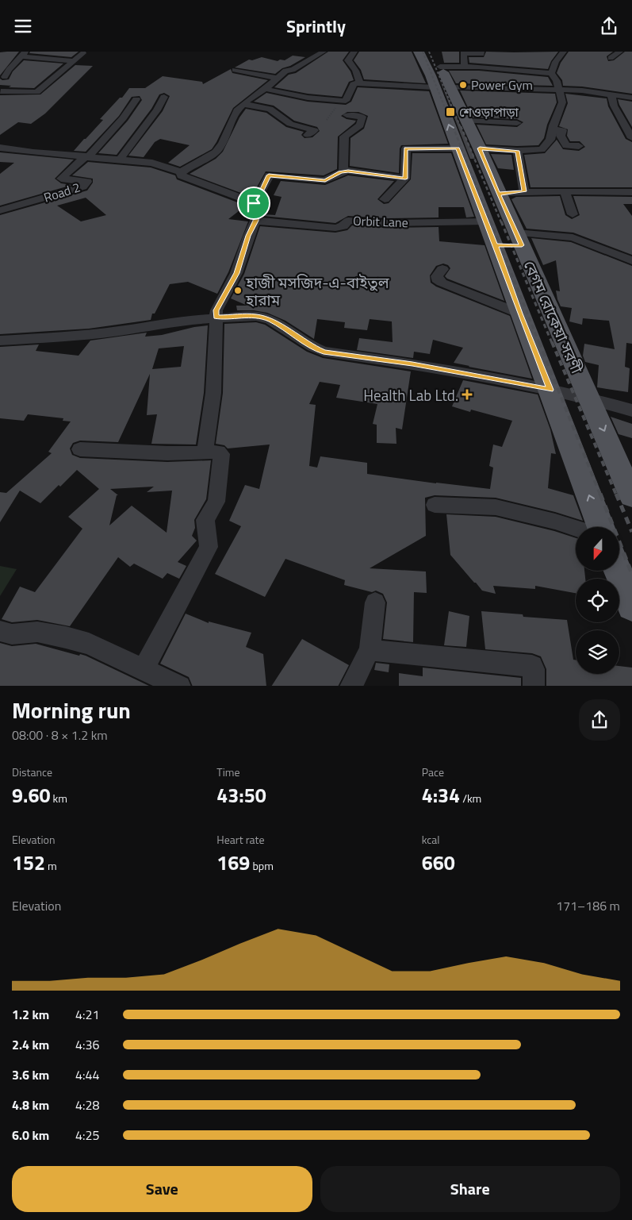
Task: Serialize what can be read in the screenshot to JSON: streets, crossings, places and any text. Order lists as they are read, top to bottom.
{
  "streets": {
    "main road": ["বেগম রোকেয়া সরণী"],
    "street": ["Road 2", "Orbit Lane"]
  },
  "crossings": [
    ["Orbit Lane", "বেগম রোকেয়া সরণী"]
  ],
  "places": {
    "other": ["Power Gym", "হাজী মসজিদ-এ-বাইতুল হারাম"],
    "transit": ["শেওড়াপাড়া"],
    "health": ["Health Lab Ltd."]
  },
  "north": "bottom",
  "page": {
    "header": "Sprintly",
    "heading": ["Morning run", "08:00 · 8 × 1.2 km"],
    "stats": [
      ["Distance", "9.60 km"],
      ["Time", "43:50"],
      ["Pace", "4:34 /km"],
      ["Elevation", "152 m"],
      ["Heart rate", "169 bpm"],
      ["kcal", "660"]
    ],
    "chart": ["Elevation", "171–186 m"],
    "list": [
      {
        "name": "1.2 km",
        "note": "4:21"
      },
      {
        "name": "2.4 km",
        "note": "4:36"
      },
      {
        "name": "3.6 km",
        "note": "4:44"
      },
      {
        "name": "4.8 km",
        "note": "4:28"
      },
      {
        "name": "6.0 km",
        "note": "4:25"
      }
    ],
    "buttons": ["Save", "Share"]
  }
}
